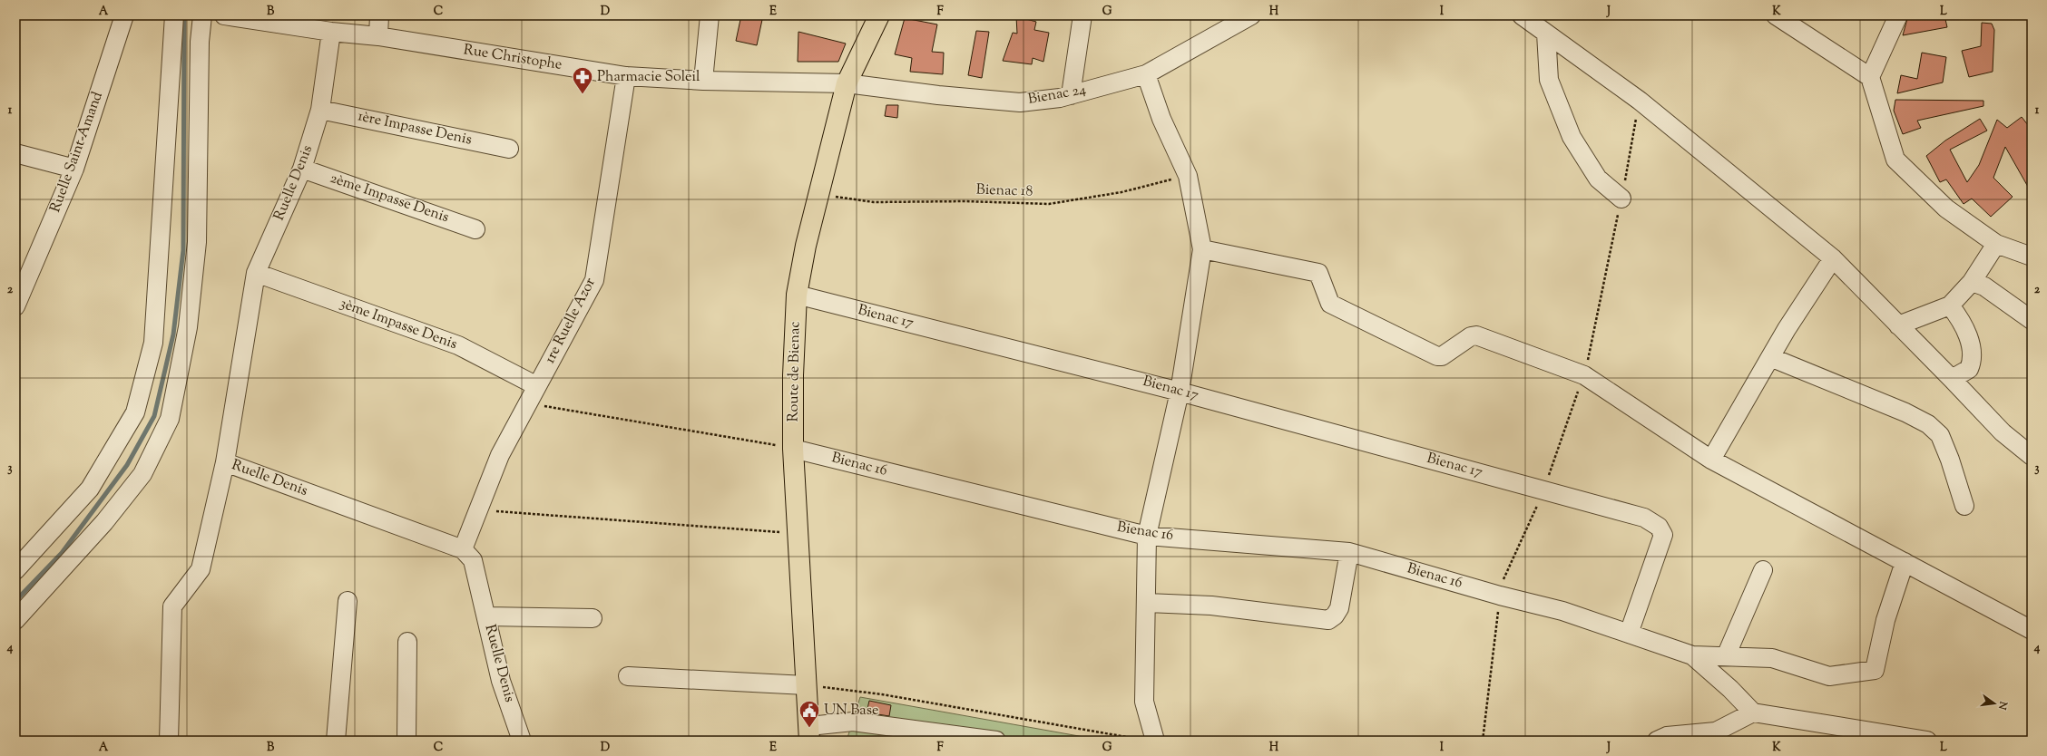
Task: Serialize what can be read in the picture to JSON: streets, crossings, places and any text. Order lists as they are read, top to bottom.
{
  "streets": {
    "main road": ["Route de Bienac"],
    "street": [
      "Rue Christophe",
      "Bienac 24",
      "1ère Impasse Denis",
      "Ruelle Saint-Amand",
      "Ruelle Denis",
      "2ème Impasse Denis",
      "Bienac 17",
      "1re Ruelle Azor",
      "3ème Impasse Denis",
      "Bienac 16"
    ],
    "path": ["Bienac 18"]
  },
  "crossings": [
    ["Rue Christophe", "Bienac 24"],
    ["Rue Christophe", "Ruelle Denis"],
    ["Rue Christophe", "1re Ruelle Azor"],
    ["Rue Christophe", "Route de Bienac"],
    ["Bienac 24", "Route de Bienac"],
    ["1ère Impasse Denis", "Ruelle Denis"],
    ["Ruelle Denis", "2ème Impasse Denis"],
    ["Ruelle Denis", "1re Ruelle Azor"],
    ["Ruelle Denis", "3ème Impasse Denis"],
    ["Bienac 18", "Route de Bienac"],
    ["Bienac 17", "Route de Bienac"],
    ["Bienac 17", "Bienac 16"],
    ["1re Ruelle Azor", "3ème Impasse Denis"],
    ["Route de Bienac", "Bienac 16"]
  ],
  "places": {
    "pharmacy": ["Pharmacie Soleil"],
    "public building": ["UN Base"]
  },
  "north": "right",
  "grid": {
    "columns": [
      "A",
      "B",
      "C",
      "D",
      "E",
      "F",
      "G",
      "H",
      "I",
      "J",
      "K",
      "L"
    ],
    "rows": [
      "1",
      "2",
      "3",
      "4"
    ]
  }
}
